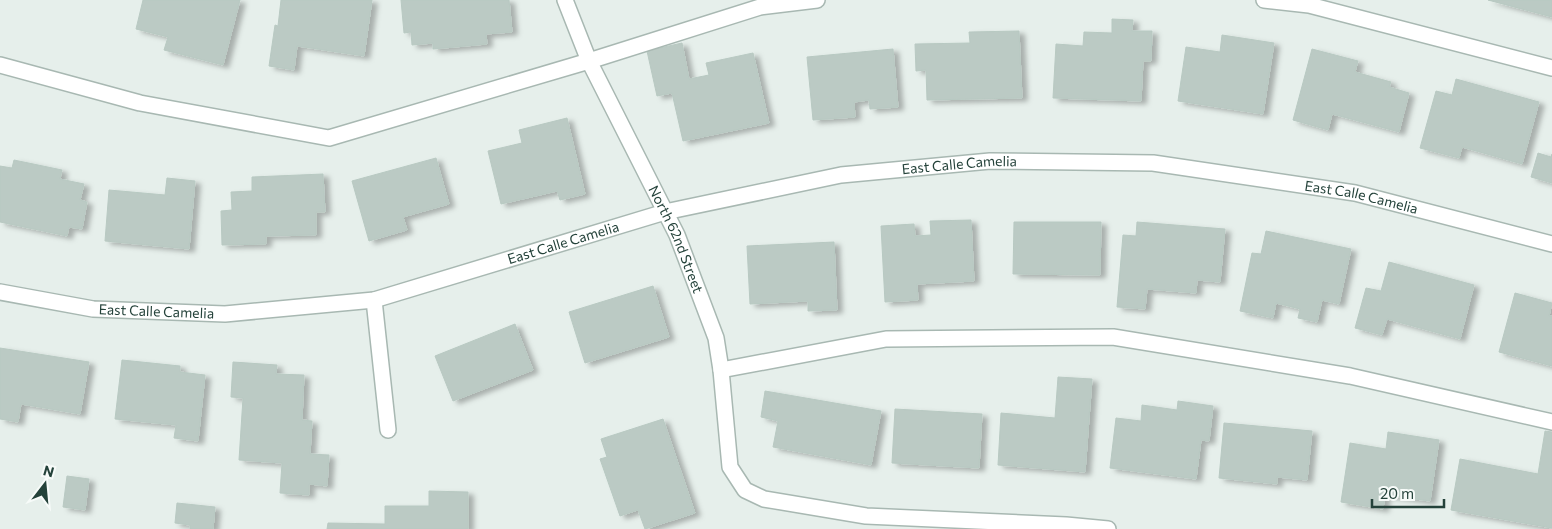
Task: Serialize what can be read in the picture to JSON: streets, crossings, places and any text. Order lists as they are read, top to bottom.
{
  "streets": {
    "street": ["East Calle Camelia", "North 62nd Street"]
  },
  "crossings": [
    ["East Calle Camelia", "North 62nd Street"]
  ],
  "scale_bar": "20 m",
  "north": "top"
}
